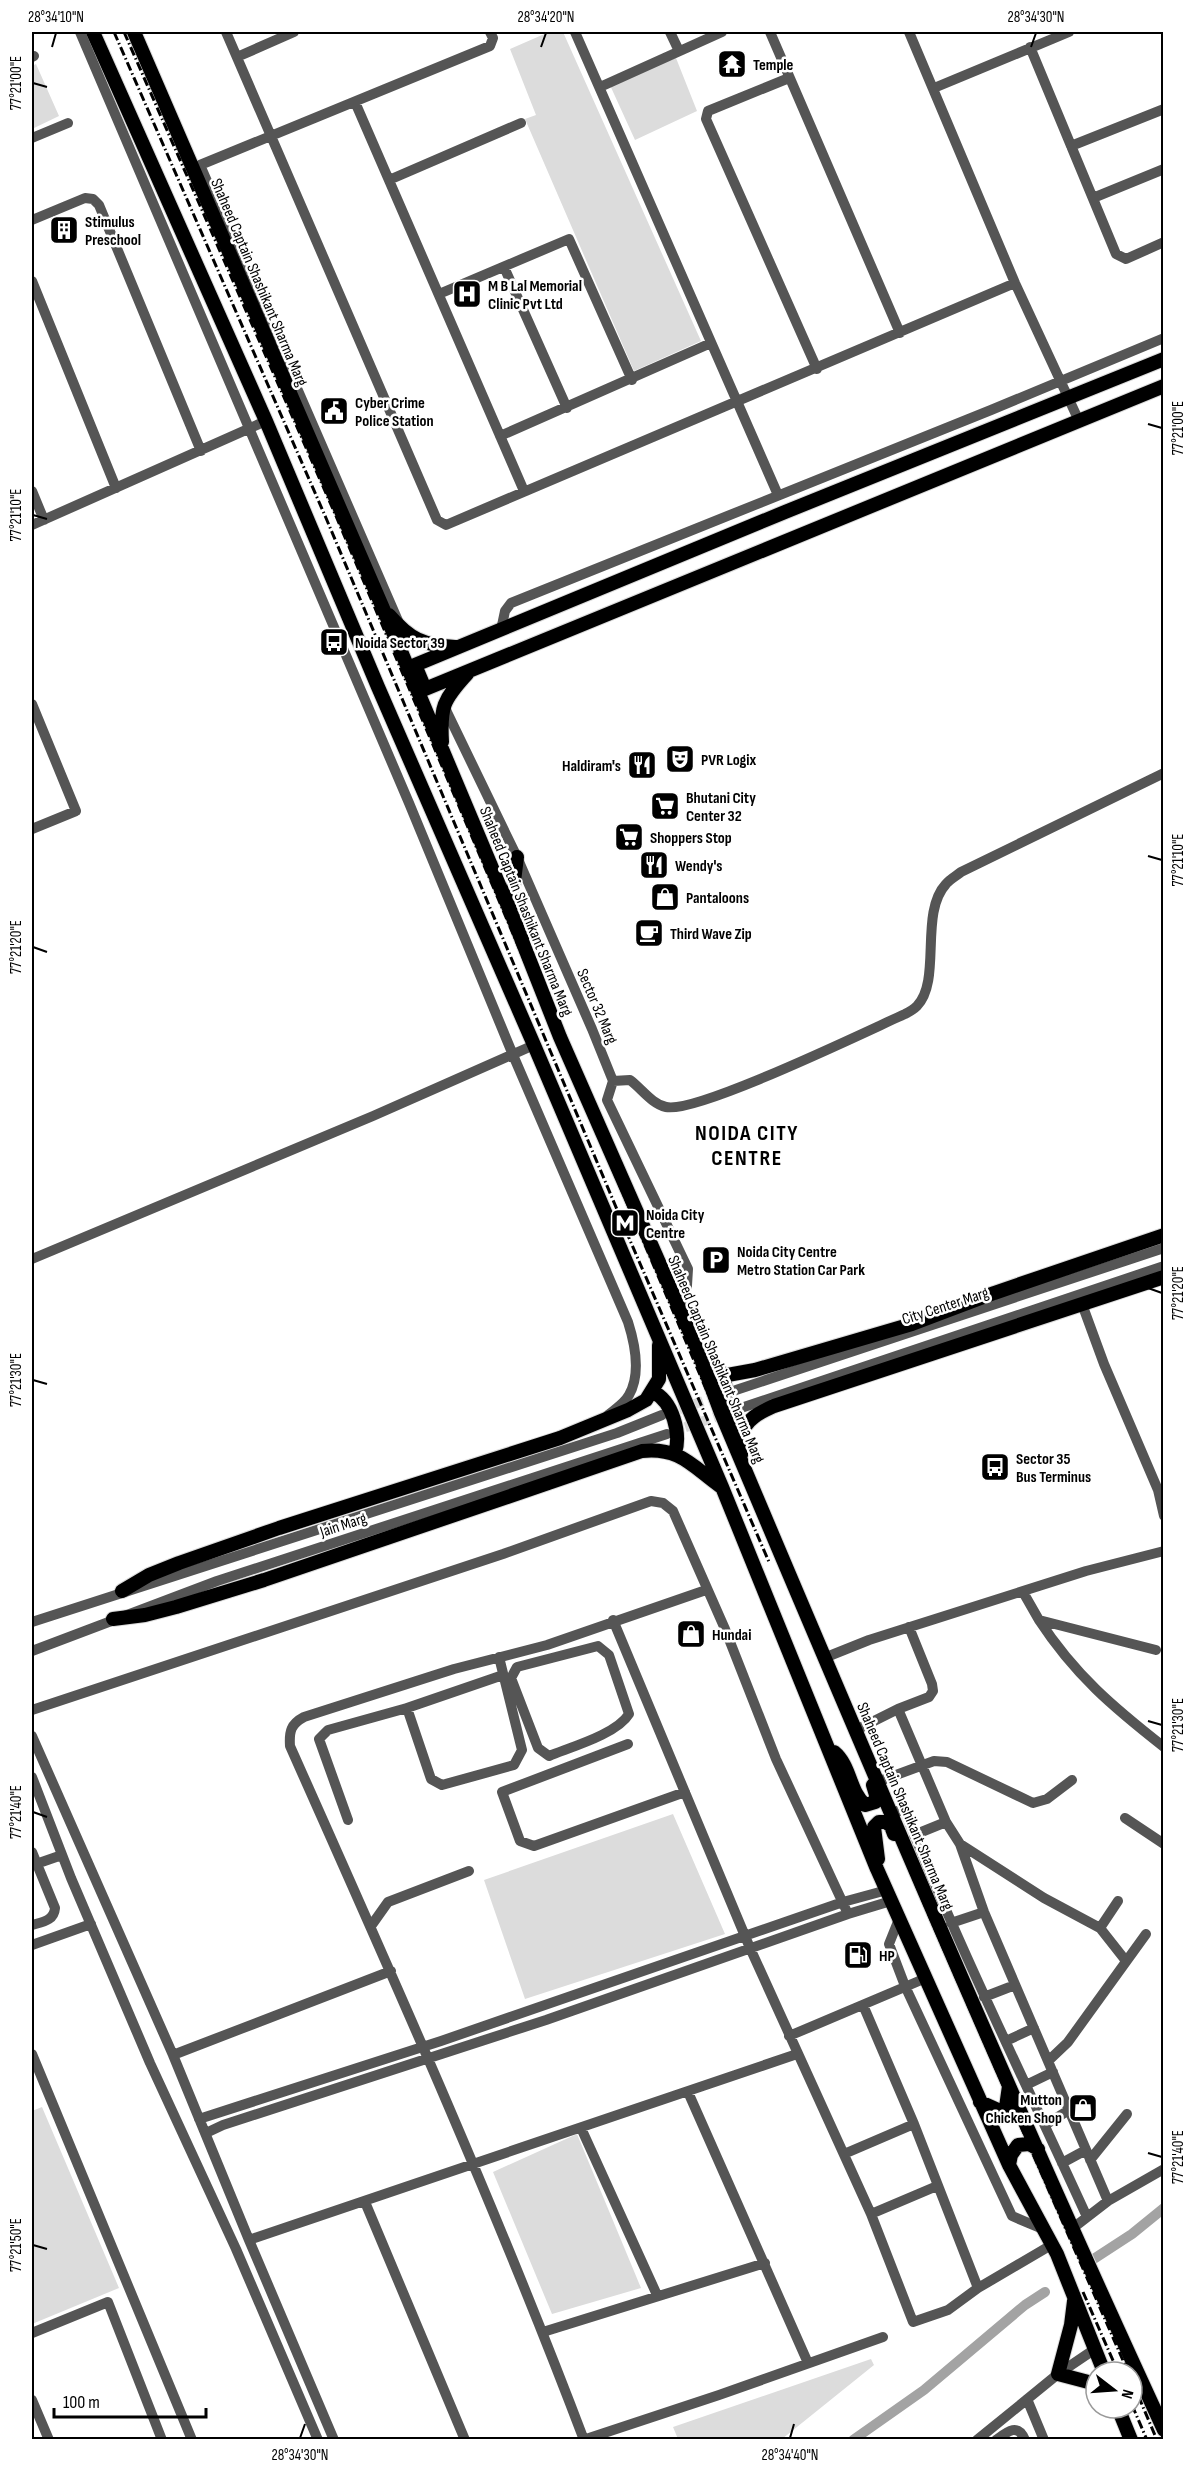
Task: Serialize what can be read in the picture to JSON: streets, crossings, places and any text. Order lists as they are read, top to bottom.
{
  "streets": {
    "main road": ["Shaheed Captain Shashikant Sharma Marg"],
    "street": ["Sector 32 Marg", "City Center Marg", "Jain Marg"]
  },
  "crossings": [
    ["Shaheed Captain Shashikant Sharma Marg", "Sector 32 Marg"]
  ],
  "districts": ["NOIDA CITY CENTRE"],
  "places": {
    "temple": ["Temple"],
    "building": ["Stimulus Preschool"],
    "hospital": ["M B Lal Memorial Clinic Pvt Ltd"],
    "public building": ["Cyber Crime Police Station"],
    "bus stop": ["Noida Sector 39", "Sector 35 Bus Terminus"],
    "theatre": ["PVR Logix"],
    "restaurant": ["Haldiram's", "Wendy's"],
    "supermarket": ["Bhutani City Center 32", "Shoppers Stop"],
    "shop": ["Pantaloons", "Hundai", "Mutton Chicken Shop"],
    "cafe": ["Third Wave Zip"],
    "metro station": ["Noida City Centre"],
    "parking": ["Noida City Centre Metro Station Car Park"],
    "fuel station": ["HP"]
  },
  "scale_bar": "100 m",
  "north": "right",
  "coordinates": [
    "28°34'10\"N",
    "28°34'20\"N",
    "28°34'30\"N",
    "77°21'00\"E",
    "77°21'10\"E",
    "77°21'20\"E",
    "77°21'30\"E",
    "77°21'40\"E",
    "77°21'50\"E",
    "28°34'40\"N"
  ]
}
